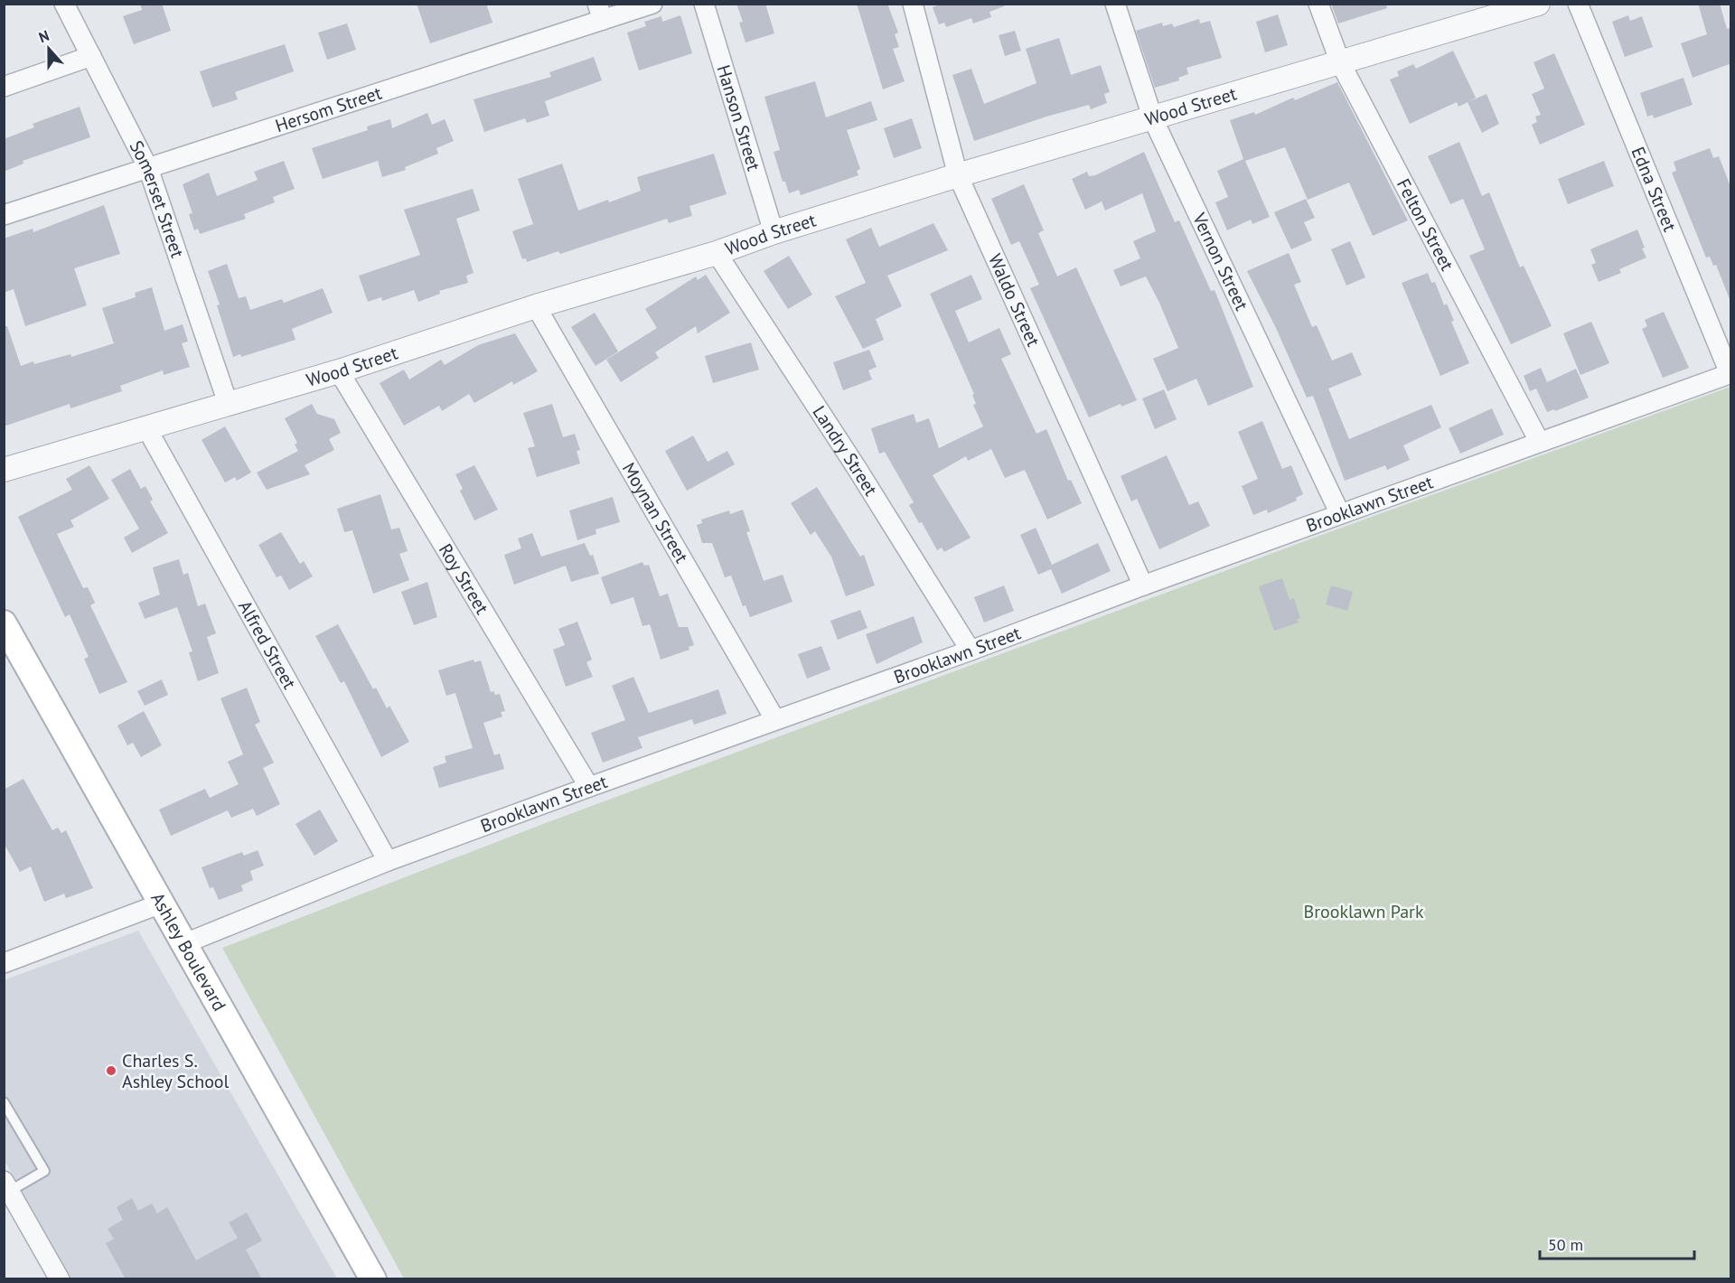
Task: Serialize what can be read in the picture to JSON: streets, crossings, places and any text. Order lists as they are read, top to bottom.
{
  "streets": {
    "main road": ["Ashley Boulevard"],
    "street": [
      "Wood Street",
      "Hersom Street",
      "Hanson Street",
      "Edna Street",
      "Somerset Street",
      "Felton Street",
      "Vernon Street",
      "Waldo Street",
      "Landry Street",
      "Brooklawn Street",
      "Moynan Street",
      "Roy Street",
      "Alfred Street"
    ]
  },
  "crossings": [
    ["Wood Street", "Hanson Street"],
    ["Wood Street", "Somerset Street"],
    ["Wood Street", "Felton Street"],
    ["Wood Street", "Vernon Street"],
    ["Wood Street", "Waldo Street"],
    ["Wood Street", "Landry Street"],
    ["Wood Street", "Moynan Street"],
    ["Wood Street", "Roy Street"],
    ["Wood Street", "Alfred Street"],
    ["Hersom Street", "Somerset Street"],
    ["Edna Street", "Brooklawn Street"],
    ["Felton Street", "Brooklawn Street"],
    ["Vernon Street", "Brooklawn Street"],
    ["Waldo Street", "Brooklawn Street"],
    ["Landry Street", "Brooklawn Street"],
    ["Brooklawn Street", "Moynan Street"],
    ["Brooklawn Street", "Roy Street"],
    ["Brooklawn Street", "Alfred Street"],
    ["Brooklawn Street", "Ashley Boulevard"]
  ],
  "parks": ["Brooklawn Park"],
  "places": ["Charles S. Ashley School"],
  "scale_bar": "50 m",
  "north": "top"
}
